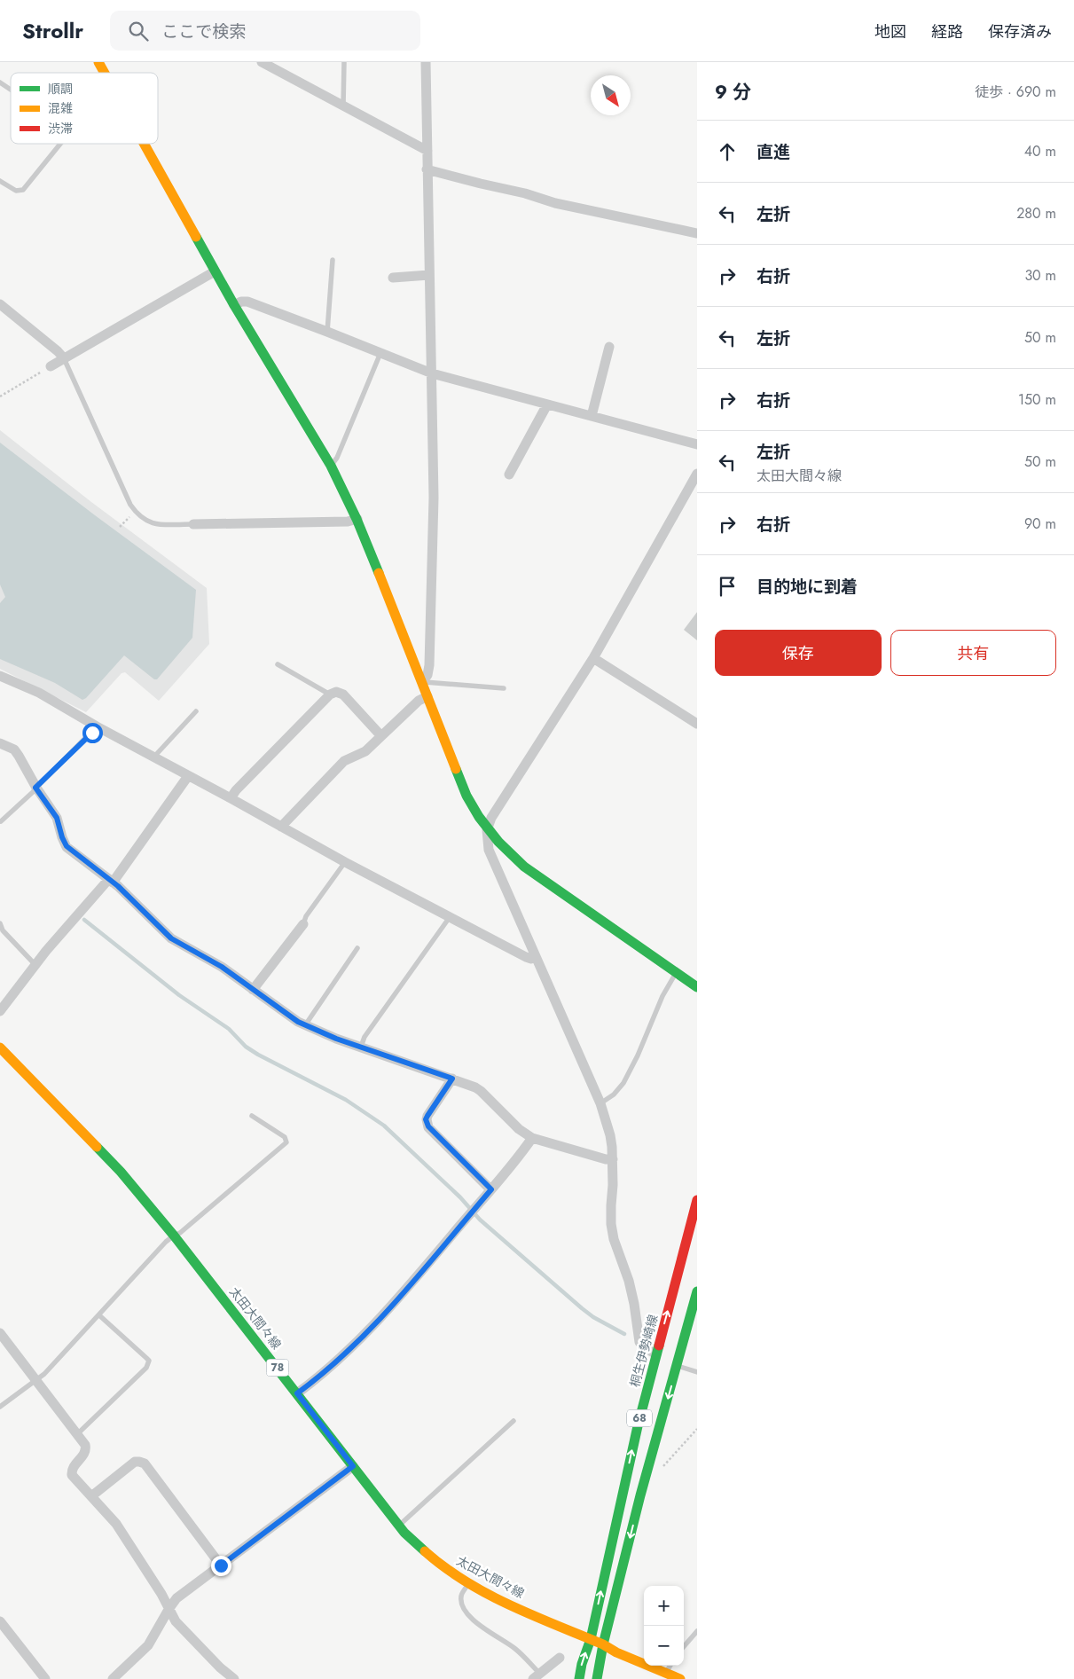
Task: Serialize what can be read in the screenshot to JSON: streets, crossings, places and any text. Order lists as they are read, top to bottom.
{
  "streets": {
    "main road": [
      "太田大間々線",
      "桐生伊勢崎線",
      "78",
      "68"
    ]
  },
  "crossings": [
    ["太田大間々線", "桐生伊勢崎線"]
  ],
  "legend": ["順調", "混雑", "渋滞"],
  "north": "bottom right",
  "page": {
    "header": "Strollr",
    "search": "ここで検索",
    "nav": ["地図", "経路", "保存済み"],
    "heading": ["9 分", "徒歩 · 690 m"],
    "list": [
      ["直進", "40 m"],
      ["左折", "280 m"],
      ["右折", "30 m"],
      ["左折", "50 m"],
      ["右折", "150 m"],
      ["左折", "太田大間々線", "50 m"],
      ["右折", "90 m"],
      "目的地に到着"
    ],
    "buttons": ["保存", "共有"],
    "map_buttons": ["+", "−"]
  }
}
